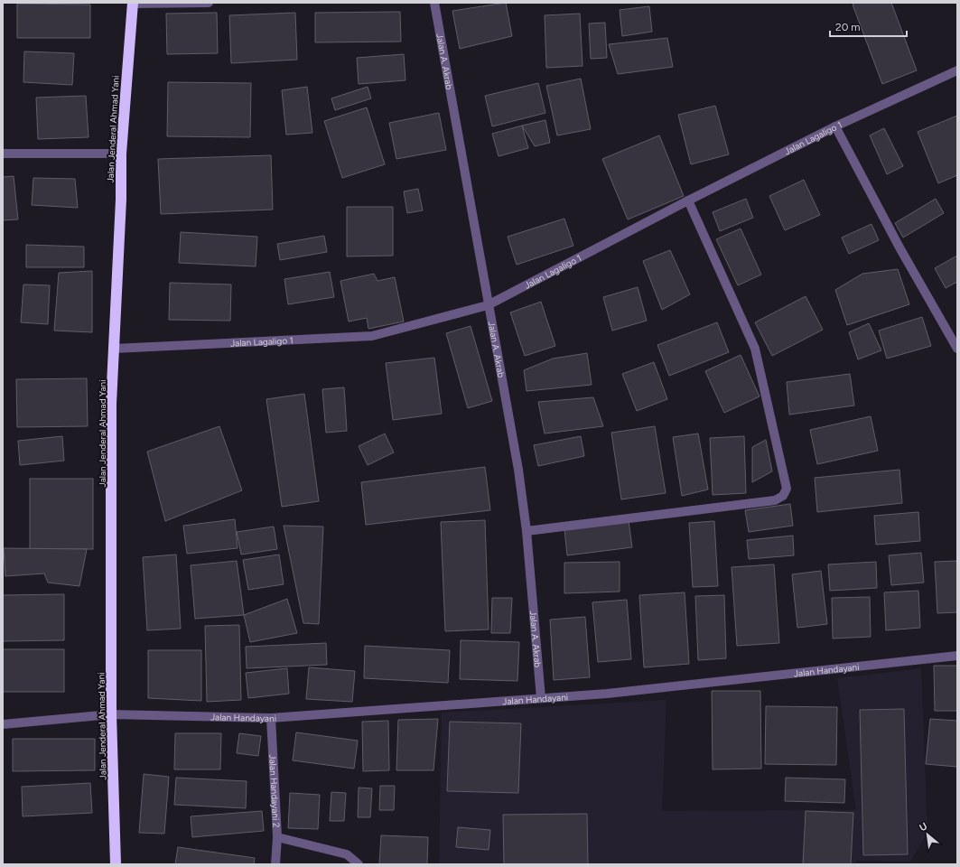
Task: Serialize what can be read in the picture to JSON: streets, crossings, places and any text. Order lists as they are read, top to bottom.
{
  "streets": {
    "highway": ["Jalan Jenderal Ahmad Yani"],
    "street": [
      "Jalan A. Akrab",
      "Jalan Lagaligo 1",
      "Jalan Handayani",
      "Jalan Handayani 2"
    ]
  },
  "crossings": [
    ["Jalan A. Akrab", "Jalan Lagaligo 1"],
    ["Jalan A. Akrab", "Jalan Handayani"],
    ["Jalan Jenderal Ahmad Yani", "Jalan Lagaligo 1"],
    ["Jalan Jenderal Ahmad Yani", "Jalan Handayani"],
    ["Jalan Handayani", "Jalan Handayani 2"]
  ],
  "scale_bar": "20 m",
  "north": "top left"
}
